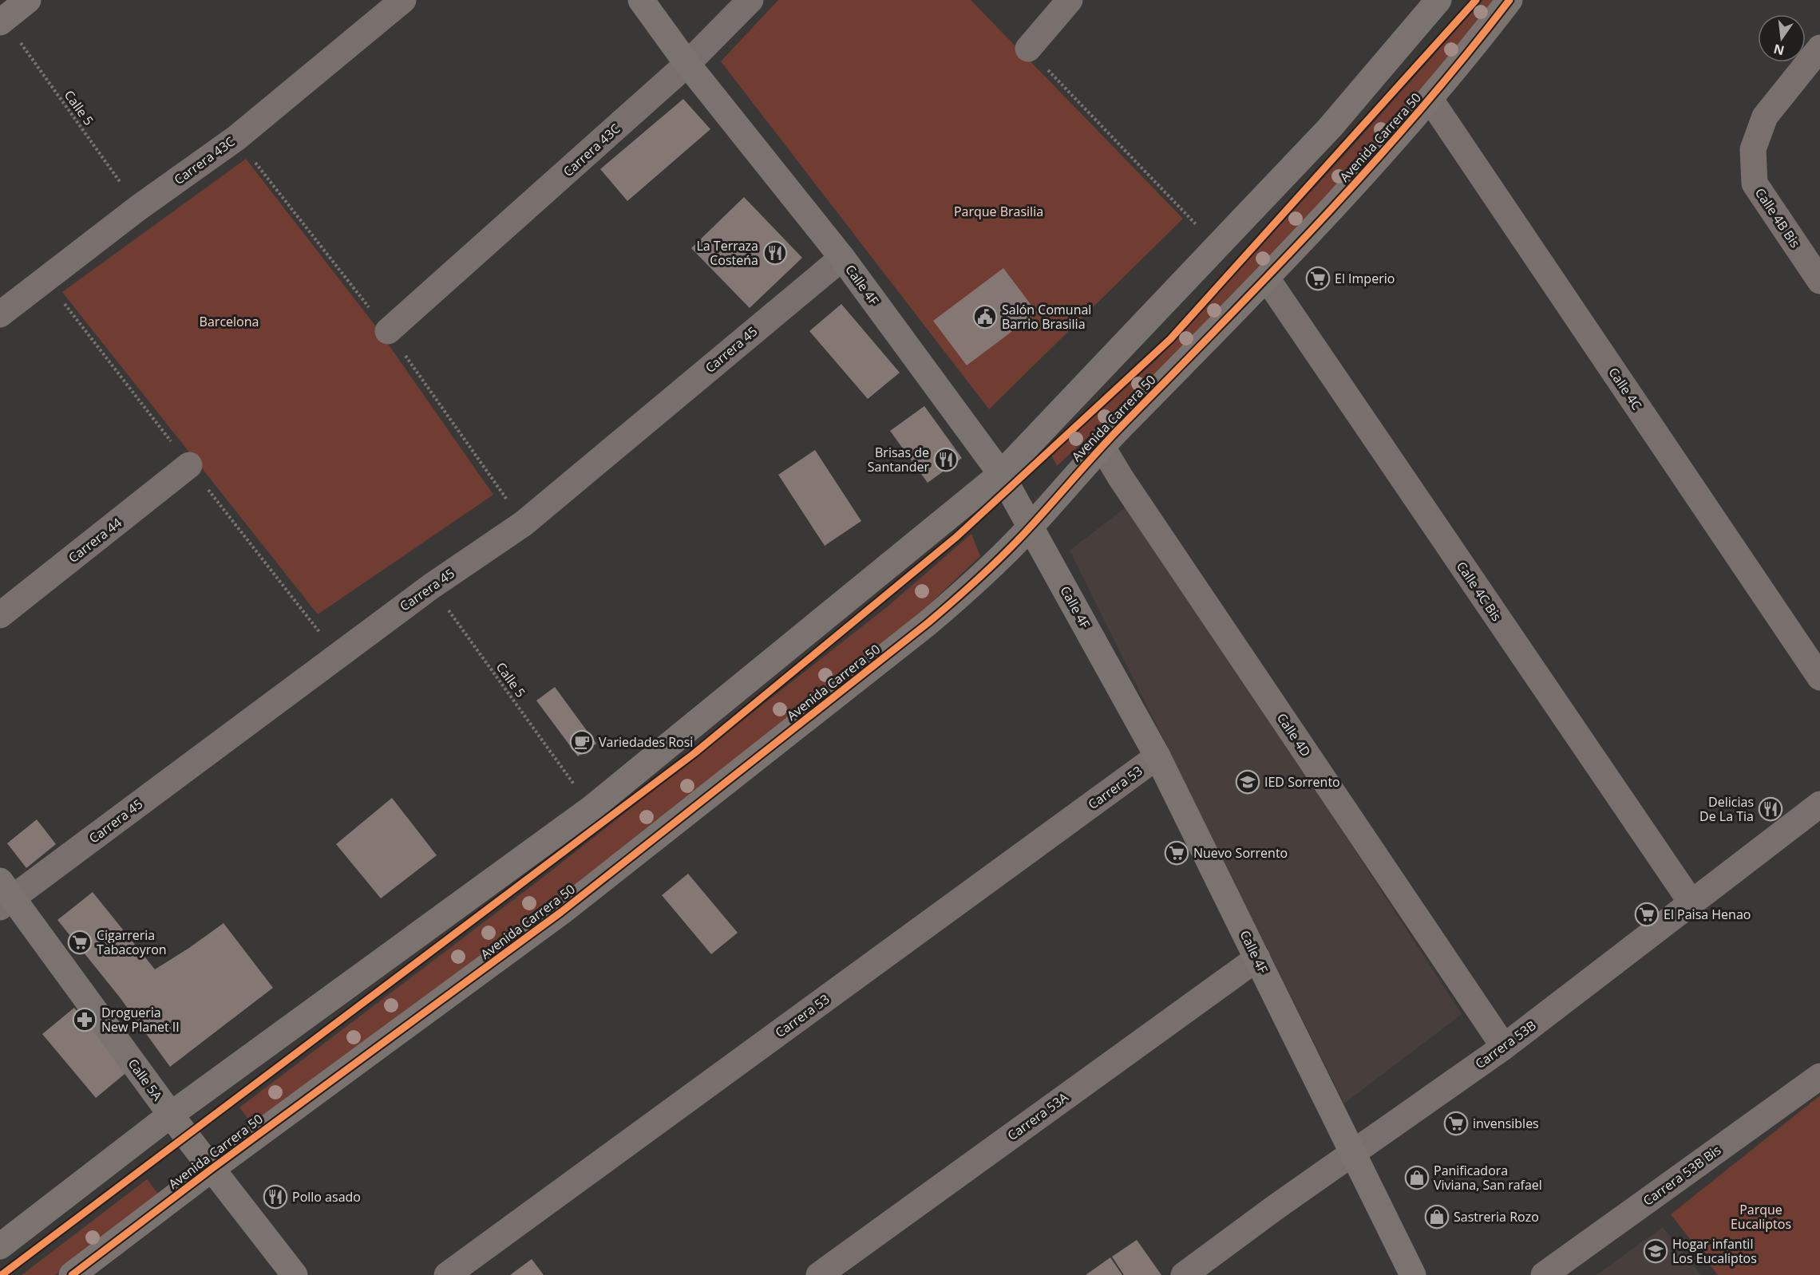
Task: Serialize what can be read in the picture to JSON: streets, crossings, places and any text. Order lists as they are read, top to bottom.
{
  "streets": {
    "main road": ["Avenida Carrera 50", "Calle 4F", "Calle 5A"],
    "street": [
      "Carrera 43C",
      "Calle 4B Bis",
      "Carrera 45",
      "Calle 4C",
      "Carrera 44",
      "Calle 4C Bis",
      "Calle 4D",
      "Carrera 53",
      "Carrera 53B",
      "Carrera 53A",
      "Carrera 53B Bis"
    ],
    "path": ["Calle 5"]
  },
  "crossings": [
    ["Calle 5", "Carrera 43C"],
    ["Calle 5", "Carrera 45"],
    ["Avenida Carrera 50", "Calle 4F"],
    ["Avenida Carrera 50", "Calle 4C"],
    ["Avenida Carrera 50", "Calle 4C Bis"],
    ["Avenida Carrera 50", "Calle 4D"],
    ["Avenida Carrera 50", "Calle 5A"],
    ["Carrera 43C", "Calle 4F"],
    ["Calle 4F", "Carrera 45"],
    ["Calle 4F", "Carrera 53"],
    ["Calle 4F", "Carrera 53B"],
    ["Calle 4F", "Carrera 53A"],
    ["Carrera 45", "Calle 5A"],
    ["Calle 4C Bis", "Carrera 53B"],
    ["Calle 4D", "Carrera 53B"]
  ],
  "parks": ["Parque Brasilia", "Barcelona", "Parque Eucaliptos"],
  "places": {
    "restaurant": [
      "La Terraza Costeńa",
      "Brisas de Santander",
      "Delicias De La Tia",
      "Pollo asado"
    ],
    "supermarket": [
      "El Imperio",
      "Nuevo Sorrento",
      "El Paisa Henao",
      "Cigarreria Tabacoyron",
      "invensibles"
    ],
    "public building": ["Salón Comunal Barrio Brasilia"],
    "cafe": ["Variedades Rosi"],
    "school or university": ["IED Sorrento", "Hogar infantil Los Eucaliptos"],
    "pharmacy": ["Drogueria New Planet II"],
    "shop": ["Panificadora Viviana, San rafael", "Sastreria Rozo"]
  },
  "north": "bottom"
}
